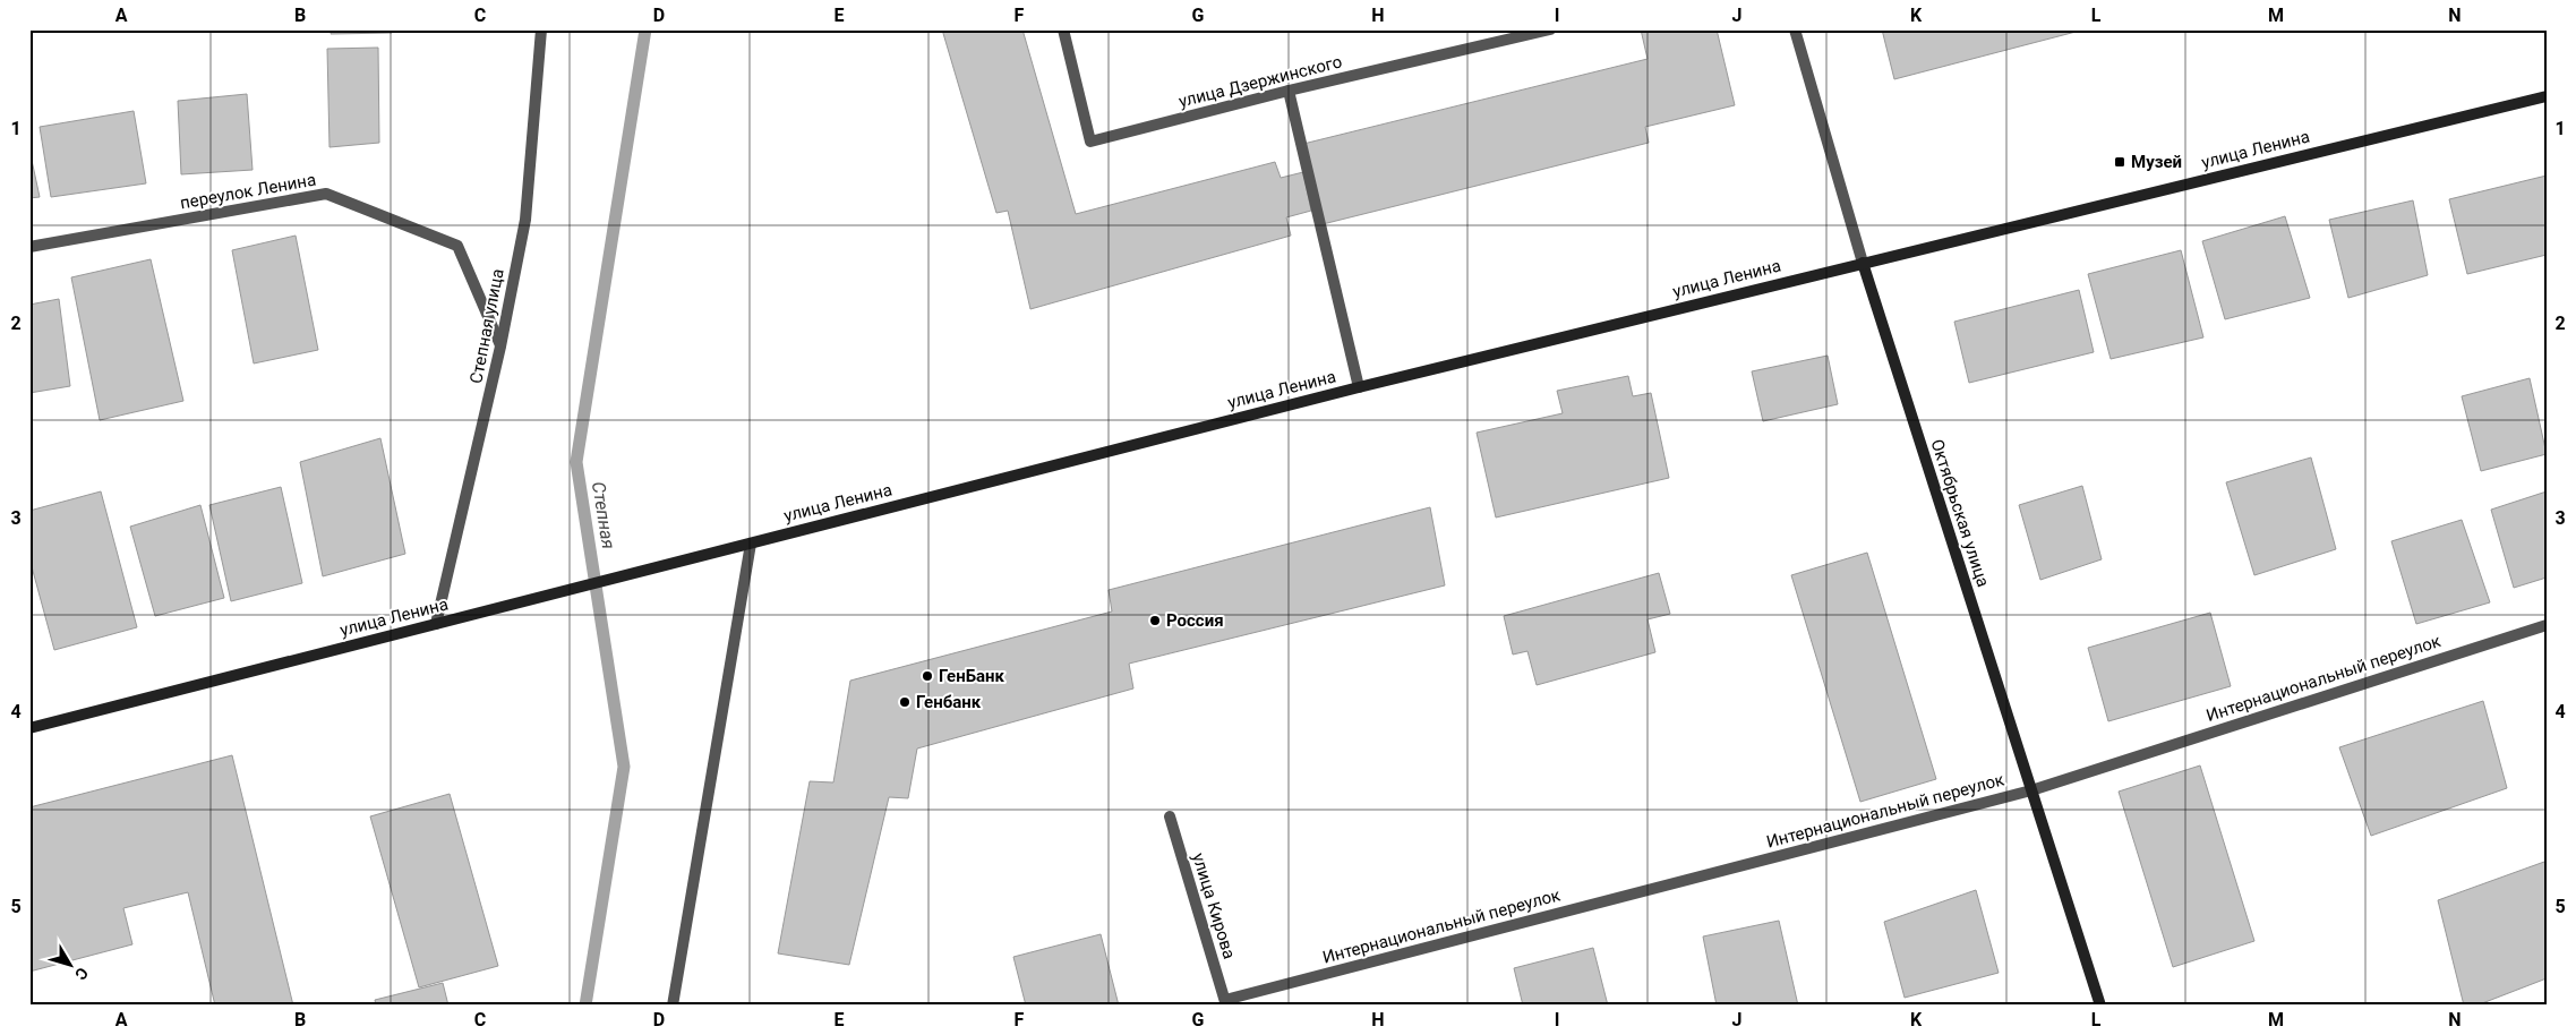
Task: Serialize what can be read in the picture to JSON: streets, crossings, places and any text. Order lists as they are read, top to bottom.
{
  "streets": {
    "main road": ["улица Ленина", "Октябрьская улица"],
    "street": [
      "улица Дзержинского",
      "переулок Ленина",
      "Степная улица",
      "Интернациональный переулок",
      "улица Кирова"
    ]
  },
  "crossings": [
    ["улица Ленина", "Степная улица"],
    ["улица Ленина", "Октябрьская улица"],
    ["переулок Ленина", "Степная улица"],
    ["Октябрьская улица", "Интернациональный переулок"],
    ["Интернациональный переулок", "улица Кирова"]
  ],
  "water": ["Степная"],
  "places": {
    "transit": ["Музей"],
    "other": ["Россия", "ГенБанк", "Генбанк"]
  },
  "north": "bottom right",
  "grid": {
    "columns": [
      "A",
      "B",
      "C",
      "D",
      "E",
      "F",
      "G",
      "H",
      "I",
      "J",
      "K",
      "L",
      "M",
      "N"
    ],
    "rows": [
      "1",
      "2",
      "3",
      "4",
      "5"
    ]
  }
}
